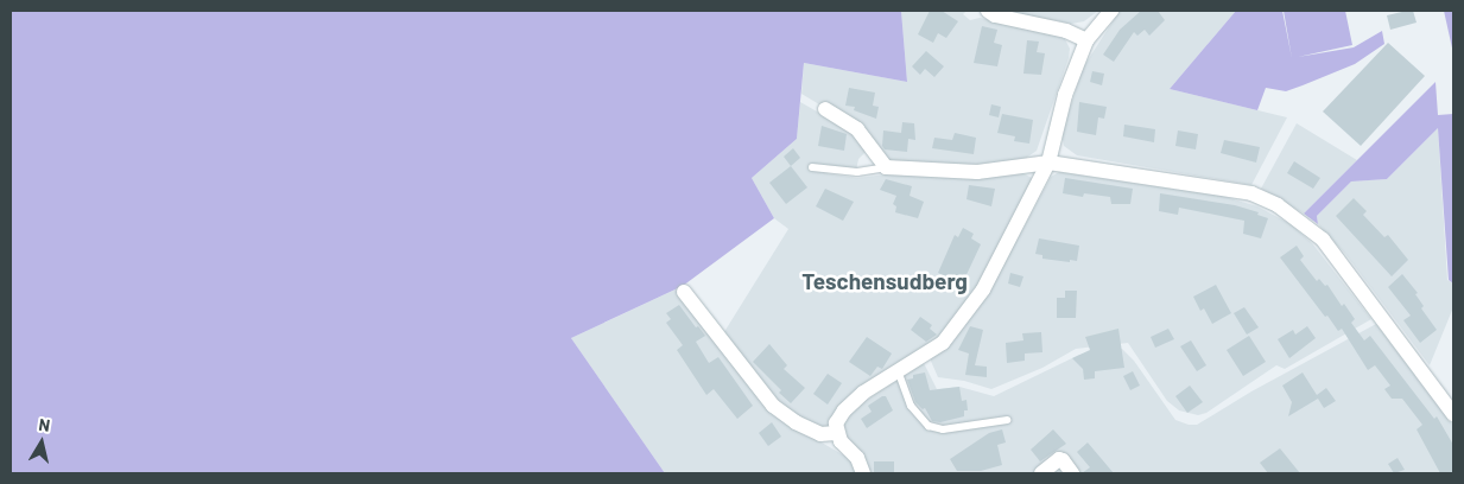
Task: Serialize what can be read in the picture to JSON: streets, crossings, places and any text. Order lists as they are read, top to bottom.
{
  "districts": ["Teschensudberg"],
  "north": "top"
}
